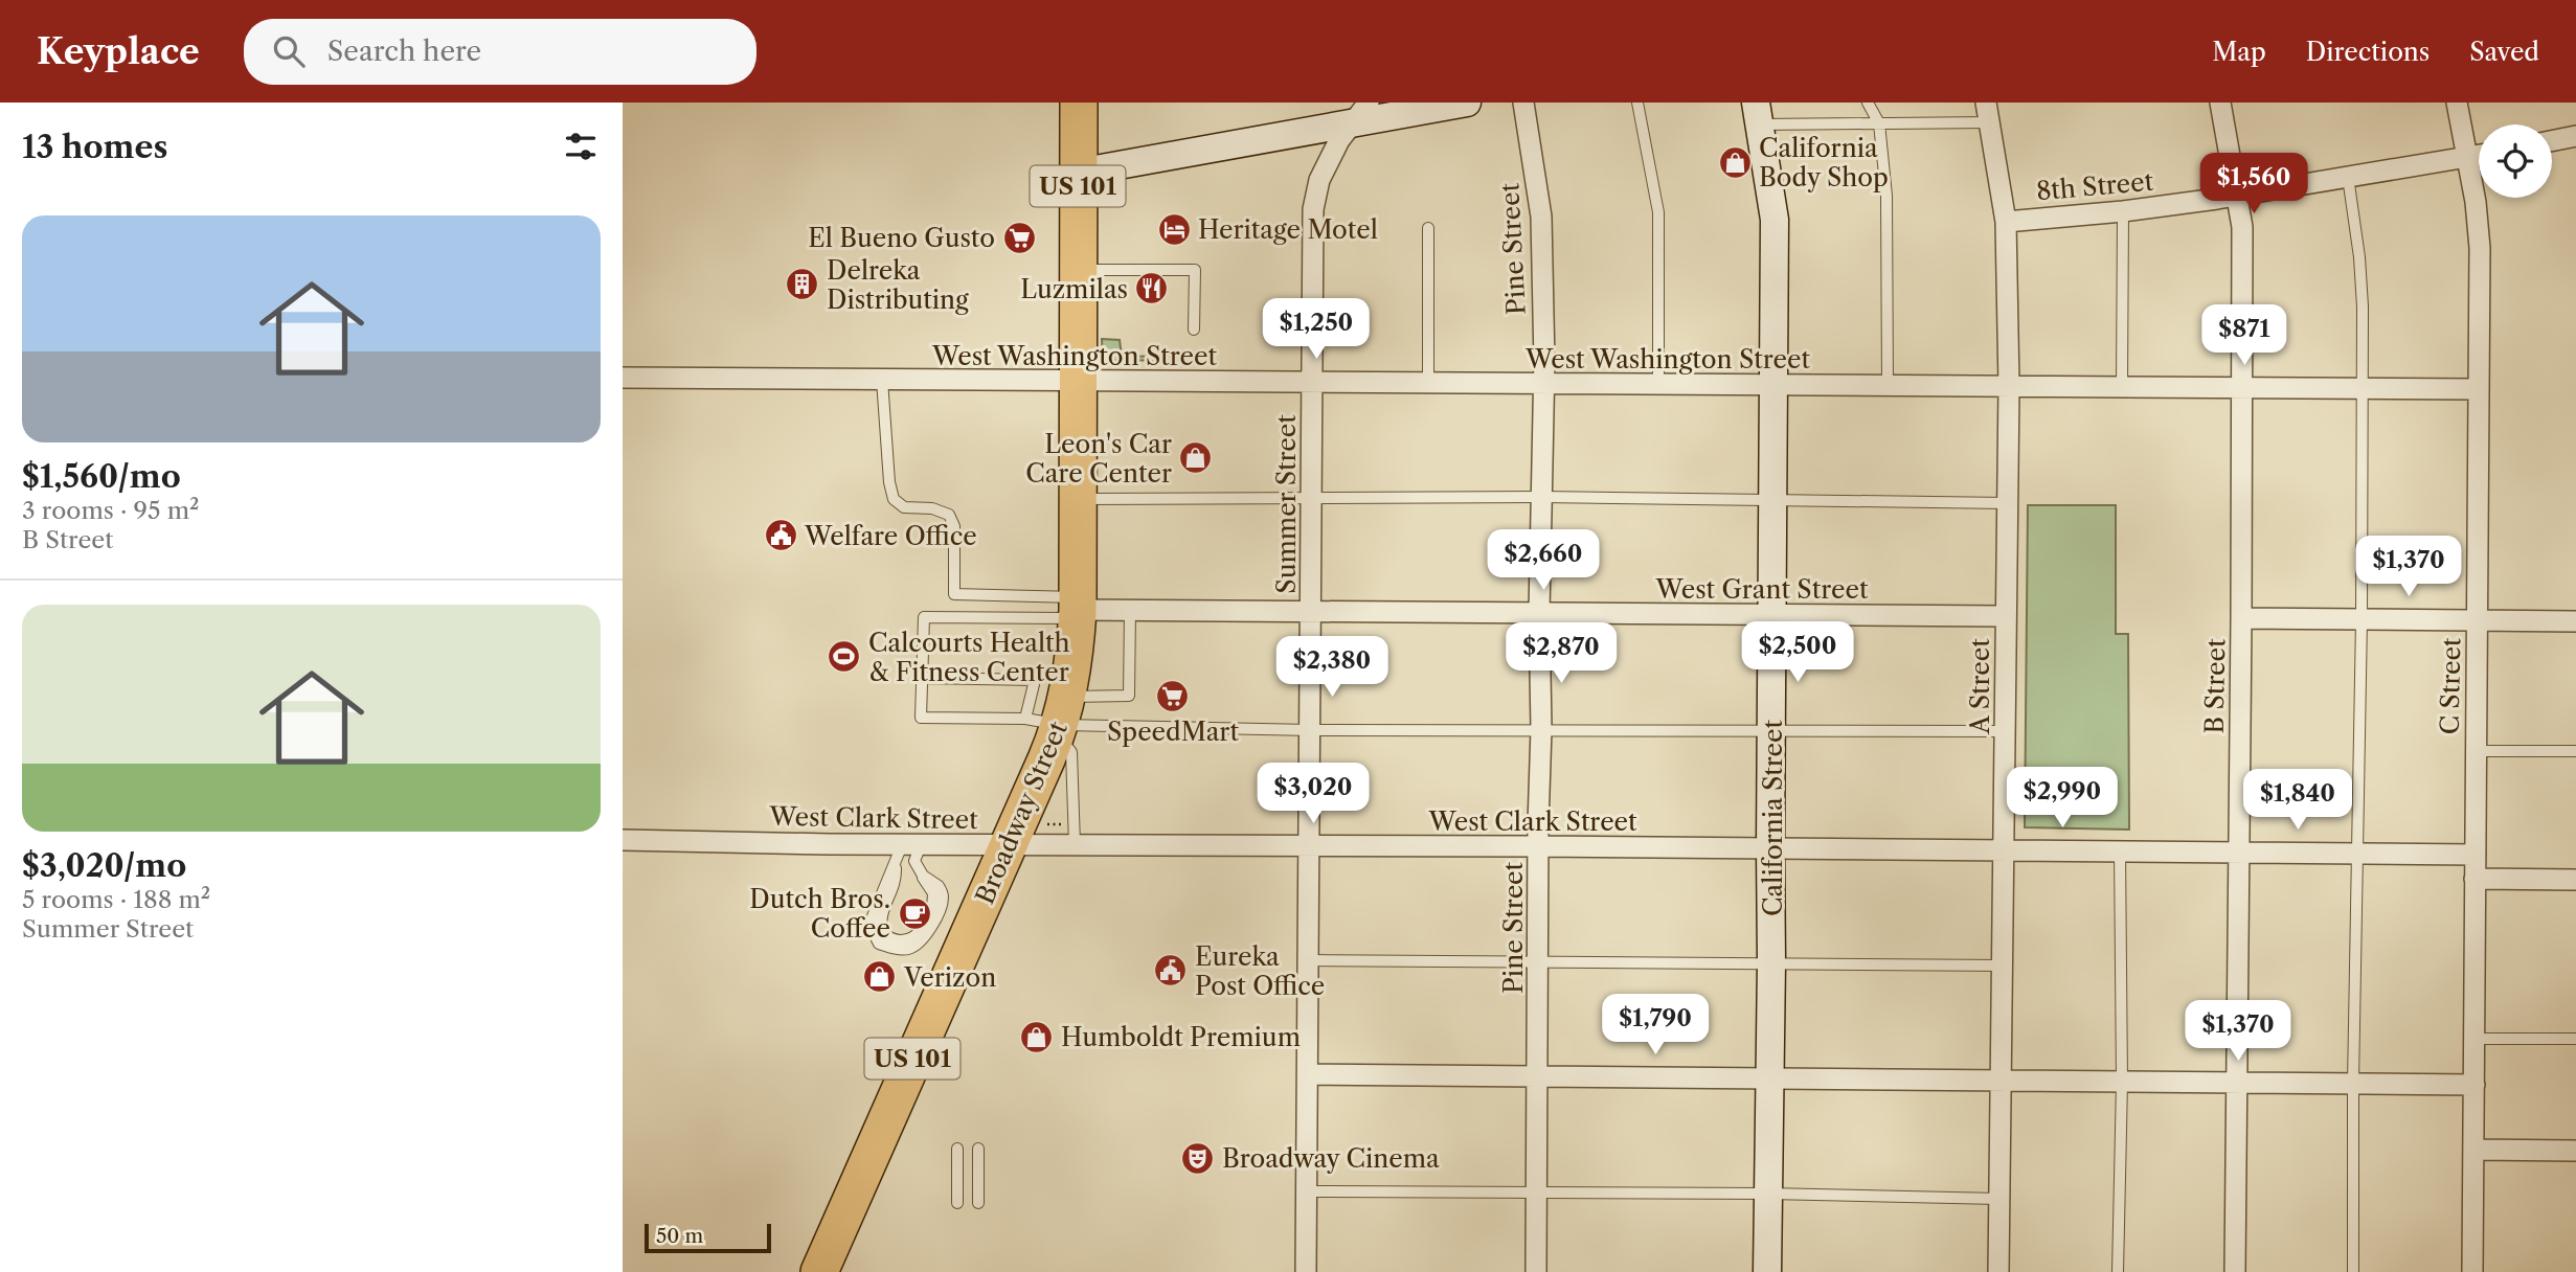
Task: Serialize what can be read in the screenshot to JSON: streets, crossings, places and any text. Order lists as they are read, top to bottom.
{
  "streets": {
    "highway": ["US 101", "Broadway Street"],
    "street": [
      "8th Street",
      "Pine Street",
      "West Washington Street",
      "Summer Street",
      "West Grant Street",
      "A Street",
      "B Street",
      "C Street",
      "West Clark Street",
      "California Street"
    ]
  },
  "crossings": [
    ["8th Street", "A Street"],
    ["8th Street", "B Street"],
    ["8th Street", "C Street"],
    ["Pine Street", "West Washington Street"],
    ["Pine Street", "West Grant Street"],
    ["Pine Street", "West Clark Street"],
    ["West Washington Street", "Summer Street"],
    ["West Washington Street", "A Street"],
    ["West Washington Street", "B Street"],
    ["West Washington Street", "C Street"],
    ["West Washington Street", "Broadway Street"],
    ["West Washington Street", "California Street"],
    ["Summer Street", "West Grant Street"],
    ["Summer Street", "West Clark Street"],
    ["West Grant Street", "A Street"],
    ["West Grant Street", "Broadway Street"],
    ["West Grant Street", "California Street"],
    ["A Street", "West Clark Street"],
    ["B Street", "West Clark Street"],
    ["C Street", "West Clark Street"],
    ["Broadway Street", "West Clark Street"],
    ["West Clark Street", "California Street"]
  ],
  "places": {
    "shop": [
      "California Body Shop",
      "Leon's Car Care Center",
      "Verizon",
      "Humboldt Premium"
    ],
    "hotel": ["Heritage Motel"],
    "supermarket": ["El Bueno Gusto", "SpeedMart"],
    "building": ["Delreka Distributing"],
    "restaurant": ["Luzmilas"],
    "public building": ["Welfare Office", "Eureka Post Office"],
    "sports": ["Calcourts Health & Fitness Center"],
    "cafe": ["Dutch Bros. Coffee"],
    "theatre": ["Broadway Cinema"]
  },
  "scale_bar": "50 m",
  "page": {
    "header": "Keyplace",
    "search": "Search here",
    "nav": ["Map", "Directions", "Saved"],
    "heading": "13 homes",
    "price": [
      "$1,560",
      "$1,250",
      "$871",
      "$2,660",
      "$1,370",
      "$2,500",
      "$2,870",
      "$2,380",
      "$3,020",
      "$2,990",
      "$1,840",
      "$1,790",
      "$1,370"
    ],
    "list": [
      {
        "name": "$1,560/mo",
        "note": "3 rooms · 95 m² · B Street"
      },
      {
        "name": "$3,020/mo",
        "note": "5 rooms · 188 m² · Summer Street"
      }
    ],
    "scale": "50 m"
  }
}
